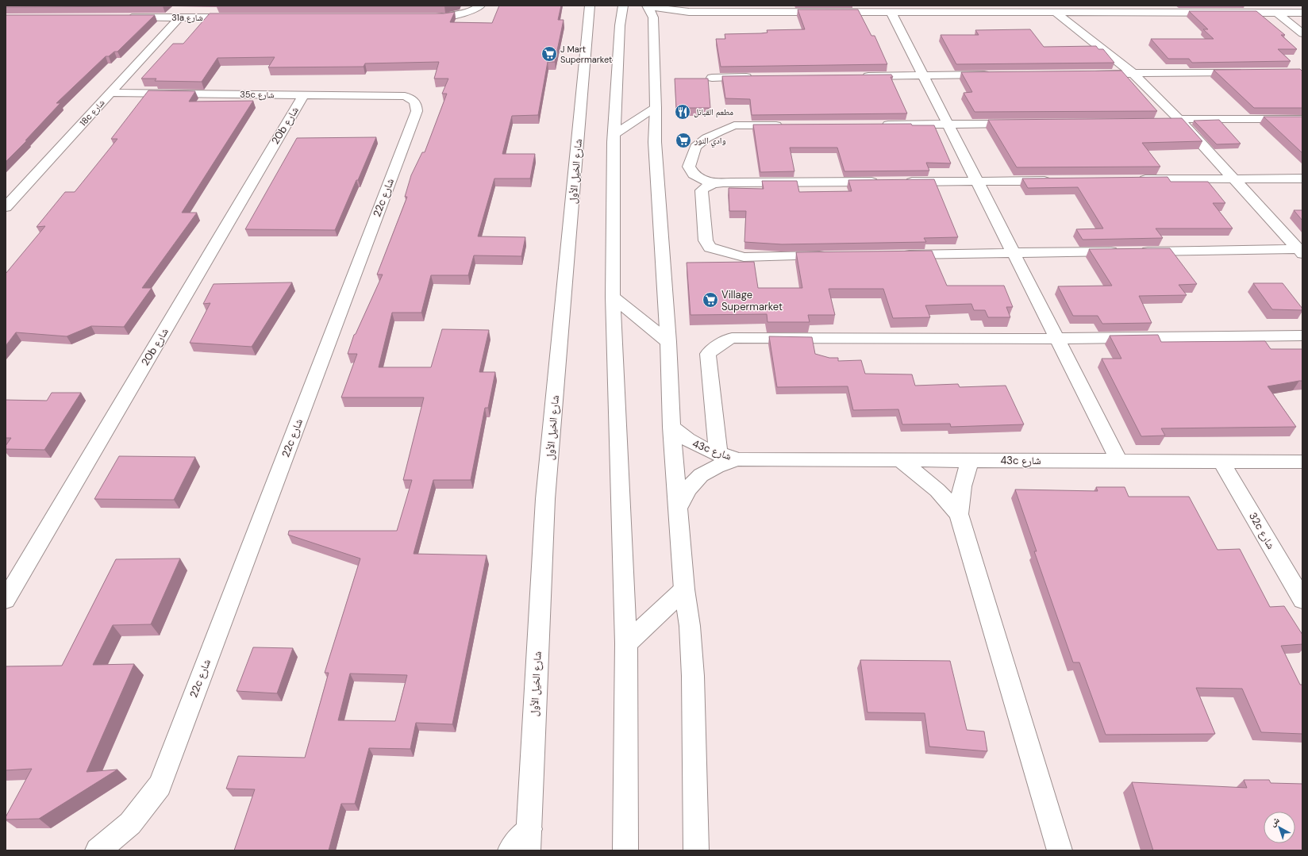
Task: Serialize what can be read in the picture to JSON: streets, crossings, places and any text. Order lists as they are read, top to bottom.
{
  "streets": {
    "street": [
      "31a شارع",
      "35c شارع",
      "18c شارع",
      "20b شارع",
      "شارع الخيل الأول",
      "22c شارع",
      "43c شارع",
      "32c شارع"
    ]
  },
  "crossings": [
    ["31a شارع", "18c شارع"],
    ["35c شارع", "18c شارع"],
    ["35c شارع", "20b شارع"],
    ["35c شارع", "22c شارع"],
    ["43c شارع", "32c شارع"]
  ],
  "places": {
    "supermarket": ["J Mart Supermarket", "وادي النور", "Village Supermarket"],
    "restaurant": ["مطعم القبائل"]
  },
  "north": "top left"
}
